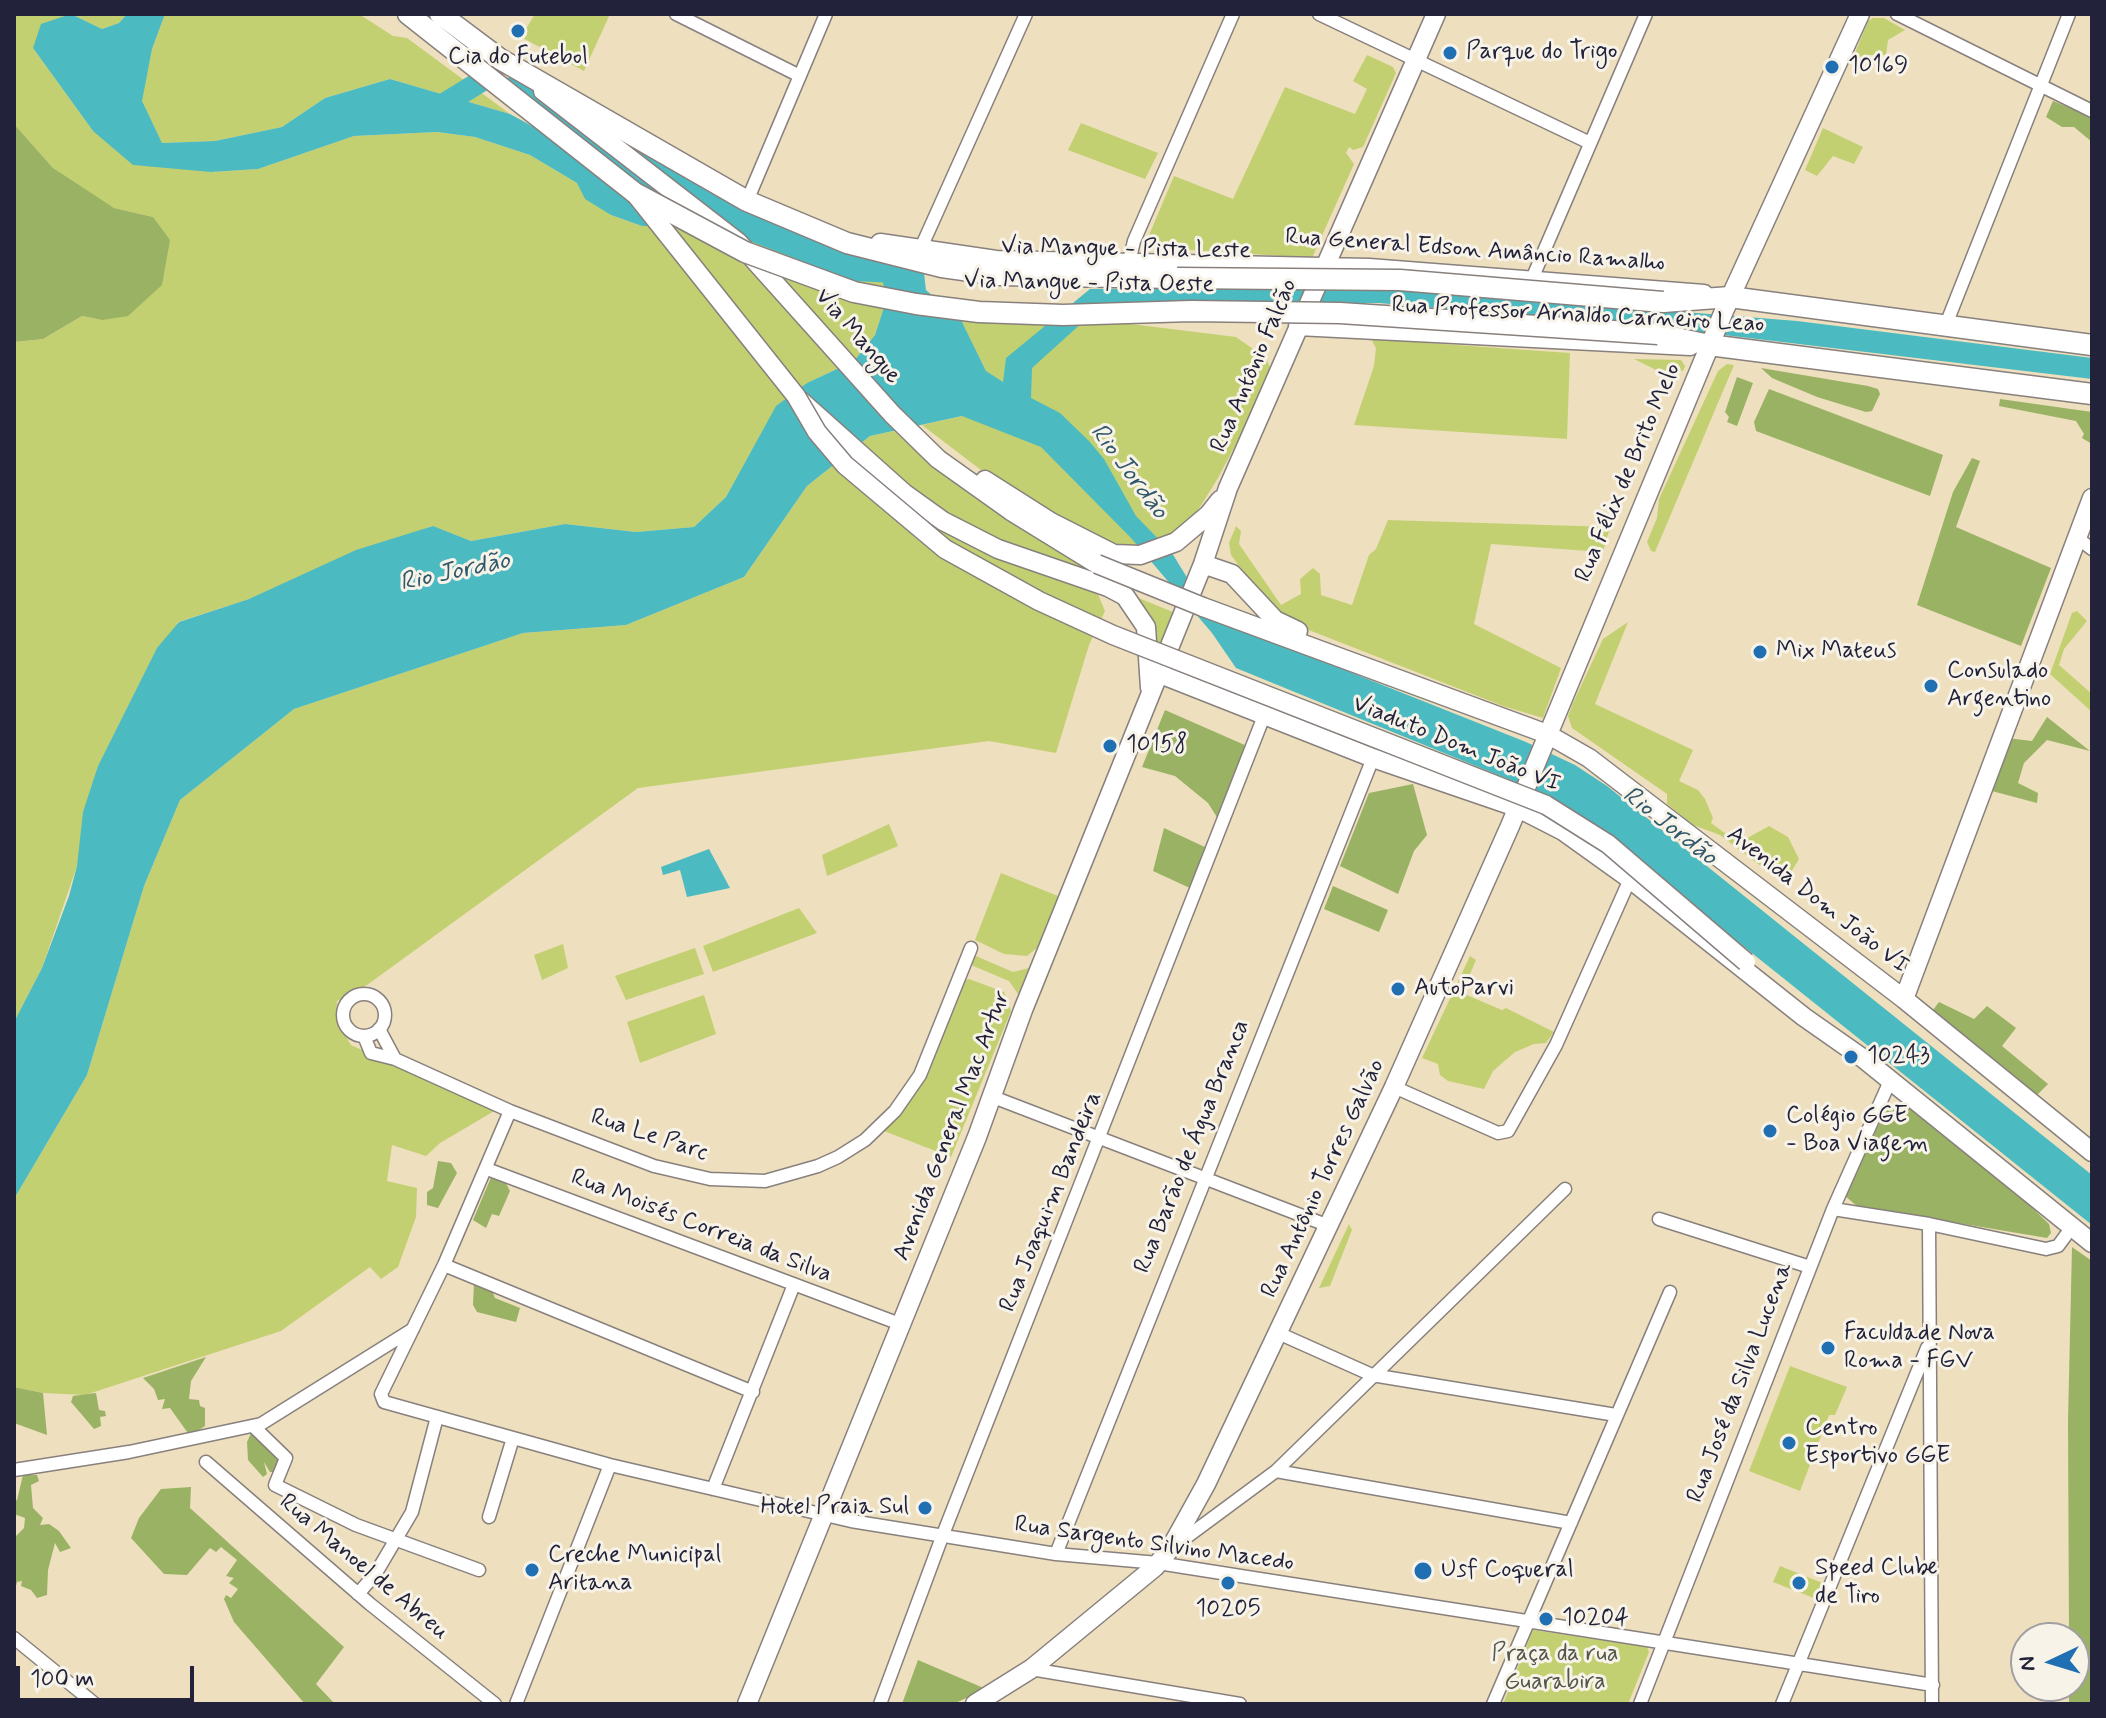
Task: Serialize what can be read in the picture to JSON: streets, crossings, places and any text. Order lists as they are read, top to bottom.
{
  "streets": {
    "main road": [
      "Via Mangue - Pista Leste",
      "Rua General Edson Amâncio Ramalho",
      "Via Mangue - Pista Oeste",
      "Rua Professor Arnaldo Carneiro Leao",
      "Via Mangue",
      "Rua Antônio Falcão",
      "Rua Félix de Brito Melo",
      "Viaduto Dom João VI",
      "Avenida Dom João VI",
      "Avenida General Mac Artur",
      "Rua Antônio Torres Galvão"
    ],
    "street": [
      "Rua Le Parc",
      "Rua Barão de Água Branca",
      "Rua Joaquim Bandeira",
      "Rua Moisés Correia da Silva",
      "Rua José da Silva Lucena",
      "Rua Sargento Silvino Macedo",
      "Rua Manoel de Abreu"
    ]
  },
  "crossings": [
    ["Via Mangue - Pista Leste", "Rua General Edson Amâncio Ramalho"],
    ["Via Mangue - Pista Leste", "Via Mangue"],
    ["Via Mangue - Pista Leste", "Rua Félix de Brito Melo"],
    ["Rua General Edson Amâncio Ramalho", "Rua Antônio Falcão"],
    ["Rua General Edson Amâncio Ramalho", "Rua Félix de Brito Melo"],
    ["Via Mangue - Pista Oeste", "Rua Professor Arnaldo Carneiro Leao"],
    ["Via Mangue - Pista Oeste", "Rua Félix de Brito Melo"],
    ["Rua Professor Arnaldo Carneiro Leao", "Rua Antônio Falcão"],
    ["Rua Professor Arnaldo Carneiro Leao", "Rua Félix de Brito Melo"],
    ["Via Mangue", "Viaduto Dom João VI"],
    ["Rua Antônio Falcão", "Avenida General Mac Artur"],
    ["Rua Félix de Brito Melo", "Avenida Dom João VI"],
    ["Rua Félix de Brito Melo", "Rua Antônio Torres Galvão"],
    ["Viaduto Dom João VI", "Avenida Dom João VI"],
    ["Avenida General Mac Artur", "Rua Moisés Correia da Silva"],
    ["Avenida General Mac Artur", "Rua Sargento Silvino Macedo"],
    ["Rua Barão de Água Branca", "Rua Sargento Silvino Macedo"],
    ["Rua Antônio Torres Galvão", "Rua Sargento Silvino Macedo"],
    ["Rua Joaquim Bandeira", "Rua Sargento Silvino Macedo"],
    ["Rua José da Silva Lucena", "Rua Sargento Silvino Macedo"]
  ],
  "water": ["Rio Jordão"],
  "parks": ["Praça da rua Guarabira"],
  "places": [
    "Cia do Futebol",
    "Parque do Trigo",
    "10169",
    "Mix Mateus",
    "Consulado Argentino",
    "10158",
    "AutoParvi",
    "10243",
    "Colégio GGE - Boa Viagem",
    "Faculdade Nova Roma - FGV",
    "Centro Esportivo GGE",
    "Hotel Praia Sul",
    "Creche Municipal Aritana",
    "Usf Coqueral",
    "10205",
    "Speed Clube de Tiro",
    "10204"
  ],
  "scale_bar": "100 m",
  "north": "left"
}
